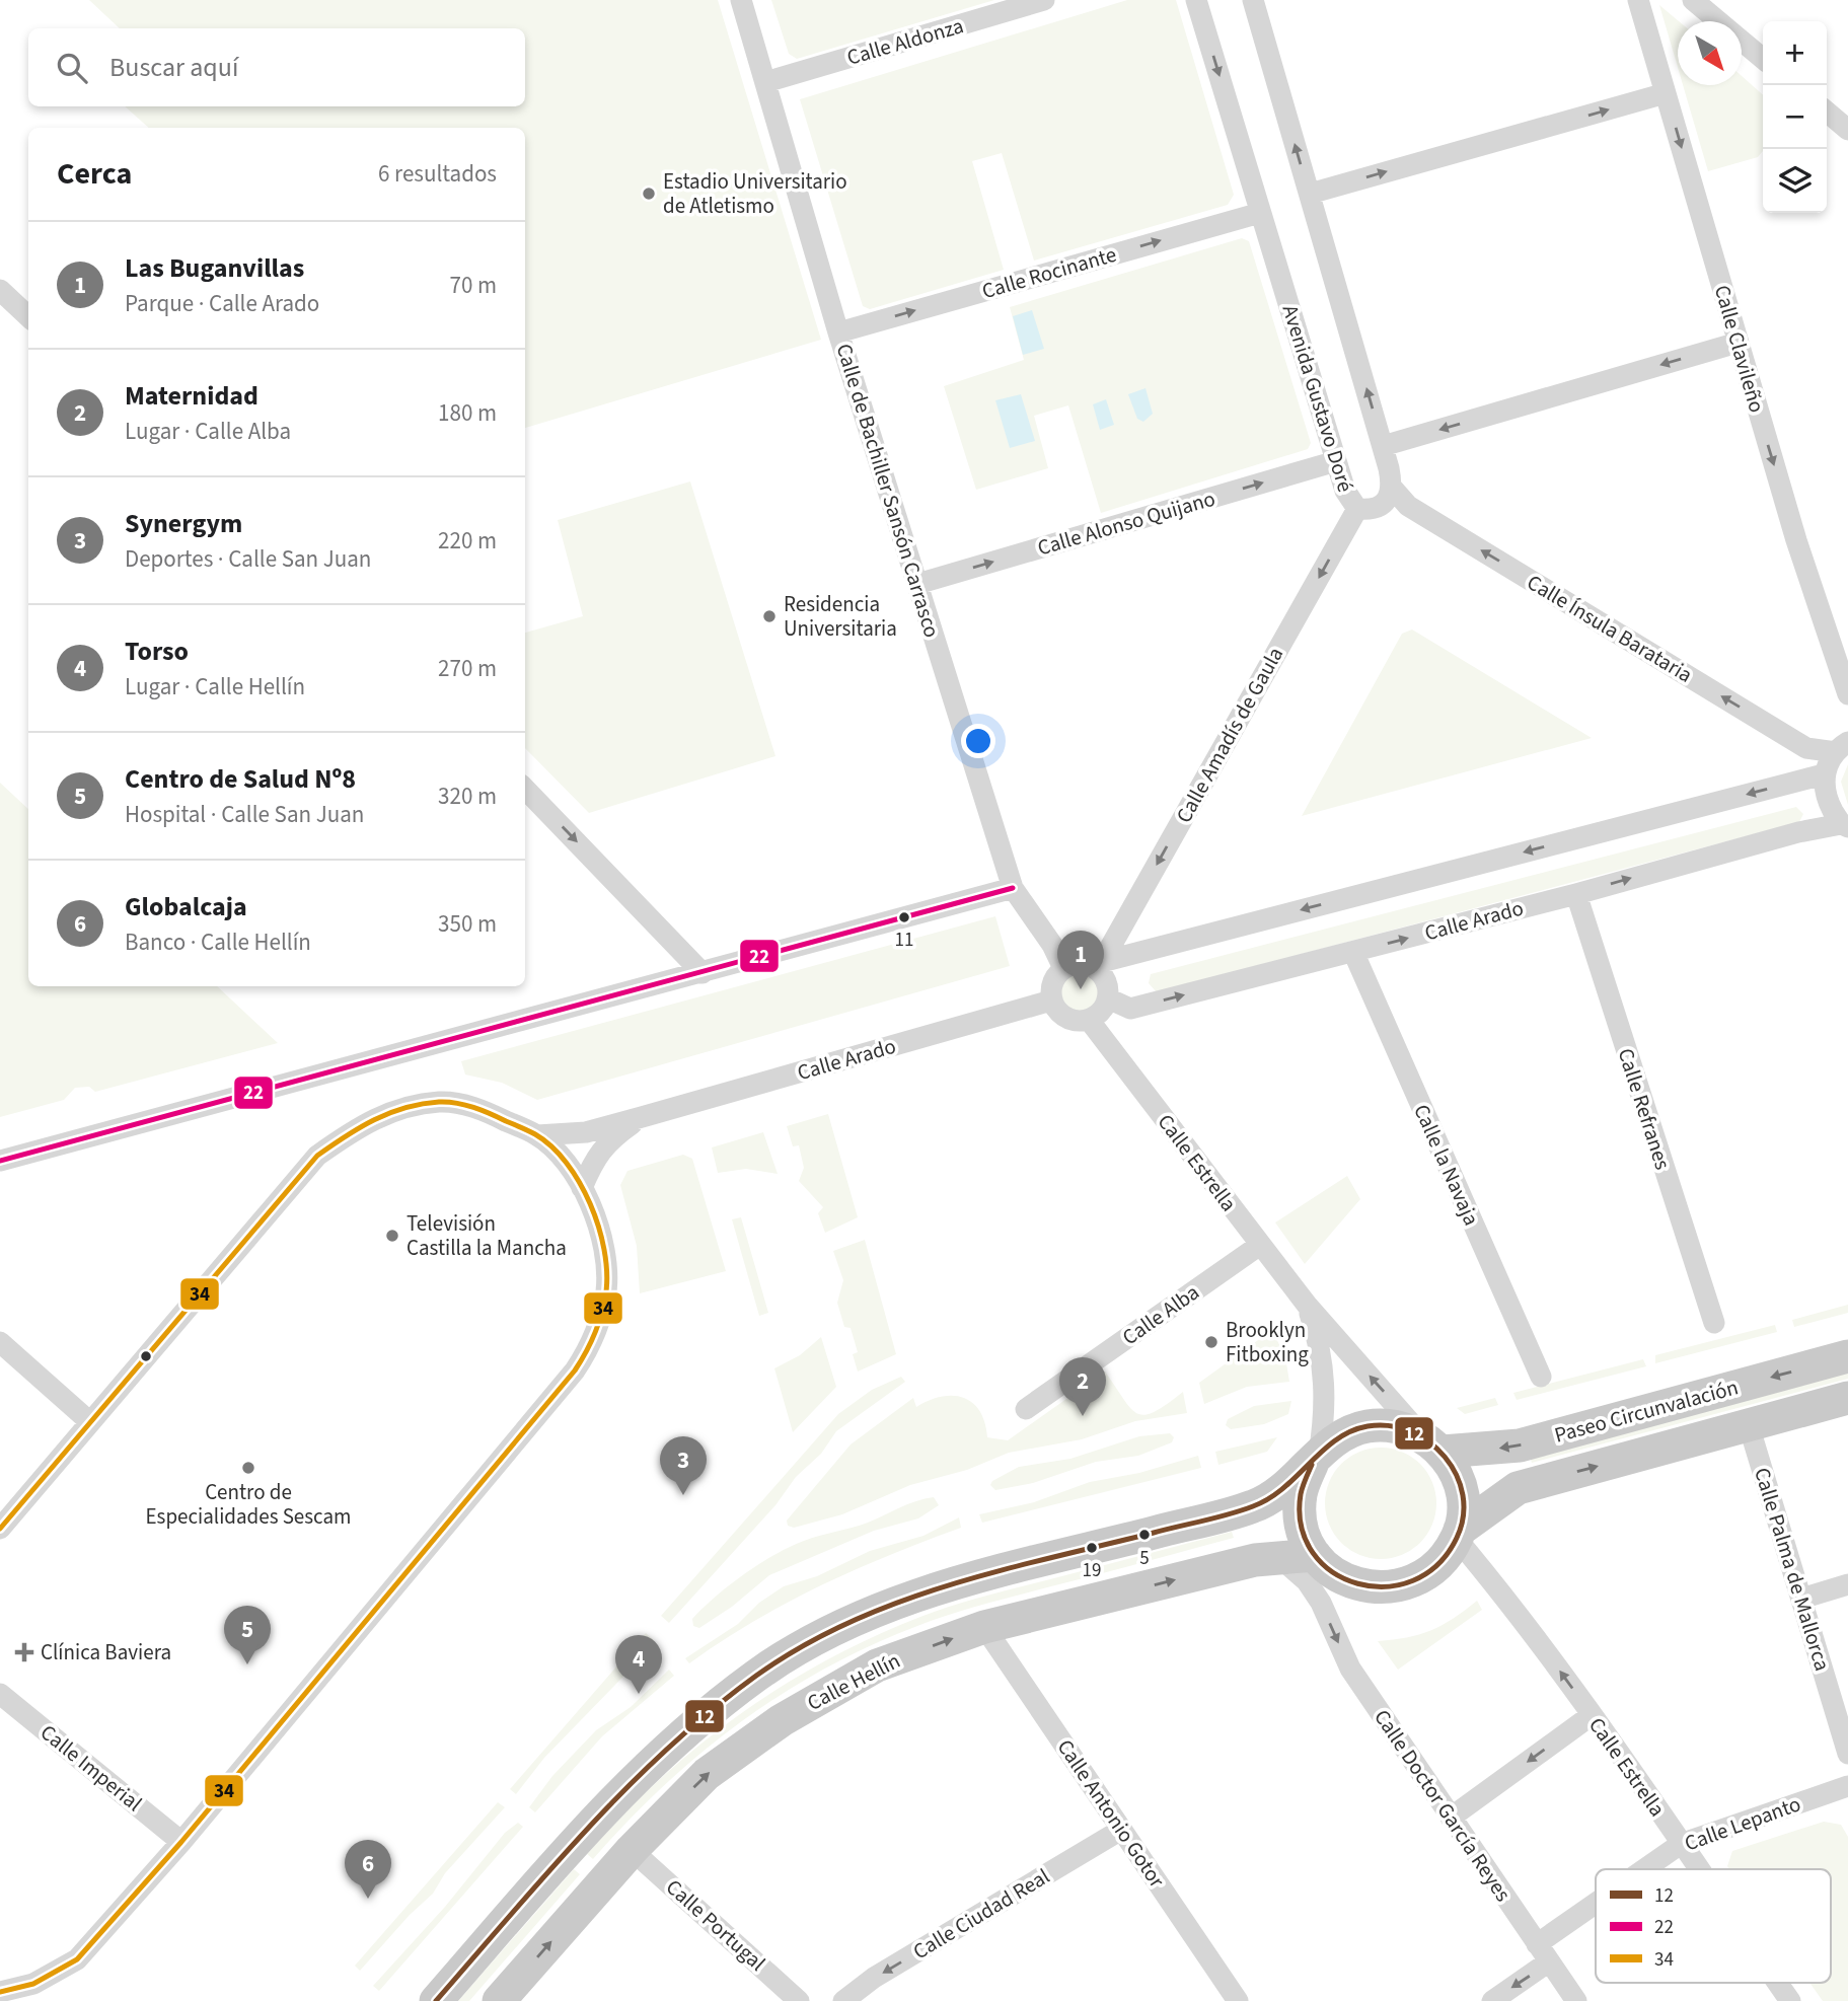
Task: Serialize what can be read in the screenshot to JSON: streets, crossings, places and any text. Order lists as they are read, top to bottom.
{
  "streets": {
    "main road": ["Paseo Circunvalación", "Calle Hellín"],
    "street": [
      "Calle Aldonza",
      "Calle Rocinante",
      "Calle Clavileño",
      "Avenida Gustavo Doré",
      "Calle de Bachiller Sansón Carrasco",
      "Calle Alonso Quijano",
      "Calle Ínsula Barataria",
      "Calle Amadís de Gaula",
      "Calle Arado",
      "Calle Refranes",
      "Calle Estrella",
      "Calle la Navaja",
      "Calle Alba",
      "Calle Palma de Mallorca",
      "Calle Imperial",
      "Calle Doctor García Reyes",
      "Calle Antonio Gotor",
      "Calle Lepanto",
      "Calle Ciudad Real",
      "Calle Portugal"
    ]
  },
  "crossings": [
    ["Calle Aldonza", "Calle de Bachiller Sansón Carrasco"],
    ["Calle Rocinante", "Avenida Gustavo Doré"],
    ["Calle Rocinante", "Calle de Bachiller Sansón Carrasco"],
    ["Avenida Gustavo Doré", "Calle Alonso Quijano"],
    ["Avenida Gustavo Doré", "Calle Ínsula Barataria"],
    ["Avenida Gustavo Doré", "Calle Amadís de Gaula"],
    ["Calle de Bachiller Sansón Carrasco", "Calle Alonso Quijano"],
    ["Calle de Bachiller Sansón Carrasco", "Calle Amadís de Gaula"],
    ["Calle de Bachiller Sansón Carrasco", "Calle Arado"],
    ["Calle de Bachiller Sansón Carrasco", "Calle Estrella"],
    ["Calle Amadís de Gaula", "Calle Arado"],
    ["Calle Amadís de Gaula", "Calle Estrella"],
    ["Calle Arado", "Calle Refranes"],
    ["Calle Arado", "Calle Estrella"],
    ["Calle Arado", "Calle la Navaja"],
    ["Calle Estrella", "Calle Alba"],
    ["Calle Estrella", "Paseo Circunvalación"],
    ["Calle Estrella", "Calle Hellín"],
    ["Calle Estrella", "Calle Doctor García Reyes"],
    ["Calle Estrella", "Calle Lepanto"],
    ["Paseo Circunvalación", "Calle Palma de Mallorca"],
    ["Paseo Circunvalación", "Calle Hellín"],
    ["Paseo Circunvalación", "Calle Doctor García Reyes"],
    ["Calle Hellín", "Calle Doctor García Reyes"],
    ["Calle Hellín", "Calle Antonio Gotor"],
    ["Calle Hellín", "Calle Portugal"],
    ["Calle Doctor García Reyes", "Calle Lepanto"],
    ["Calle Antonio Gotor", "Calle Ciudad Real"]
  ],
  "one_way": [
    "Calle Rocinante",
    "Calle Clavileño",
    "Calle Alonso Quijano",
    "Calle Ínsula Barataria",
    "Calle Amadís de Gaula",
    "Calle Estrella",
    "Calle Doctor García Reyes",
    "Calle Ciudad Real"
  ],
  "places": {
    "other": [
      "Estadio Universitario de Atletismo",
      "Residencia Universitaria",
      "11",
      "Televisión Castilla la Mancha",
      "Brooklyn Fitboxing",
      "Centro de Especialidades Sescam",
      "5",
      "19"
    ],
    "health": ["Clínica Baviera"]
  },
  "lines": ["transit line 22", "transit line 34", "transit line 12"],
  "legend": ["12", "22", "34"],
  "north": "bottom right",
  "page": {
    "map_buttons": ["+", "−"],
    "search": "Buscar aquí",
    "heading": ["Cerca", "6 resultados"],
    "list": [
      {
        "mark": "1",
        "name": "Las Buganvillas",
        "note": "Parque · Calle Arado",
        "value": "70 m"
      },
      {
        "mark": "2",
        "name": "Maternidad",
        "note": "Lugar · Calle Alba",
        "value": "180 m"
      },
      {
        "mark": "3",
        "name": "Synergym",
        "note": "Deportes · Calle San Juan",
        "value": "220 m"
      },
      {
        "mark": "4",
        "name": "Torso",
        "note": "Lugar · Calle Hellín",
        "value": "270 m"
      },
      {
        "mark": "5",
        "name": "Centro de Salud Nº8",
        "note": "Hospital · Calle San Juan",
        "value": "320 m"
      },
      {
        "mark": "6",
        "name": "Globalcaja",
        "note": "Banco · Calle Hellín",
        "value": "350 m"
      }
    ],
    "pins": [
      "1",
      "2",
      "3",
      "5",
      "4",
      "6"
    ]
  }
}
